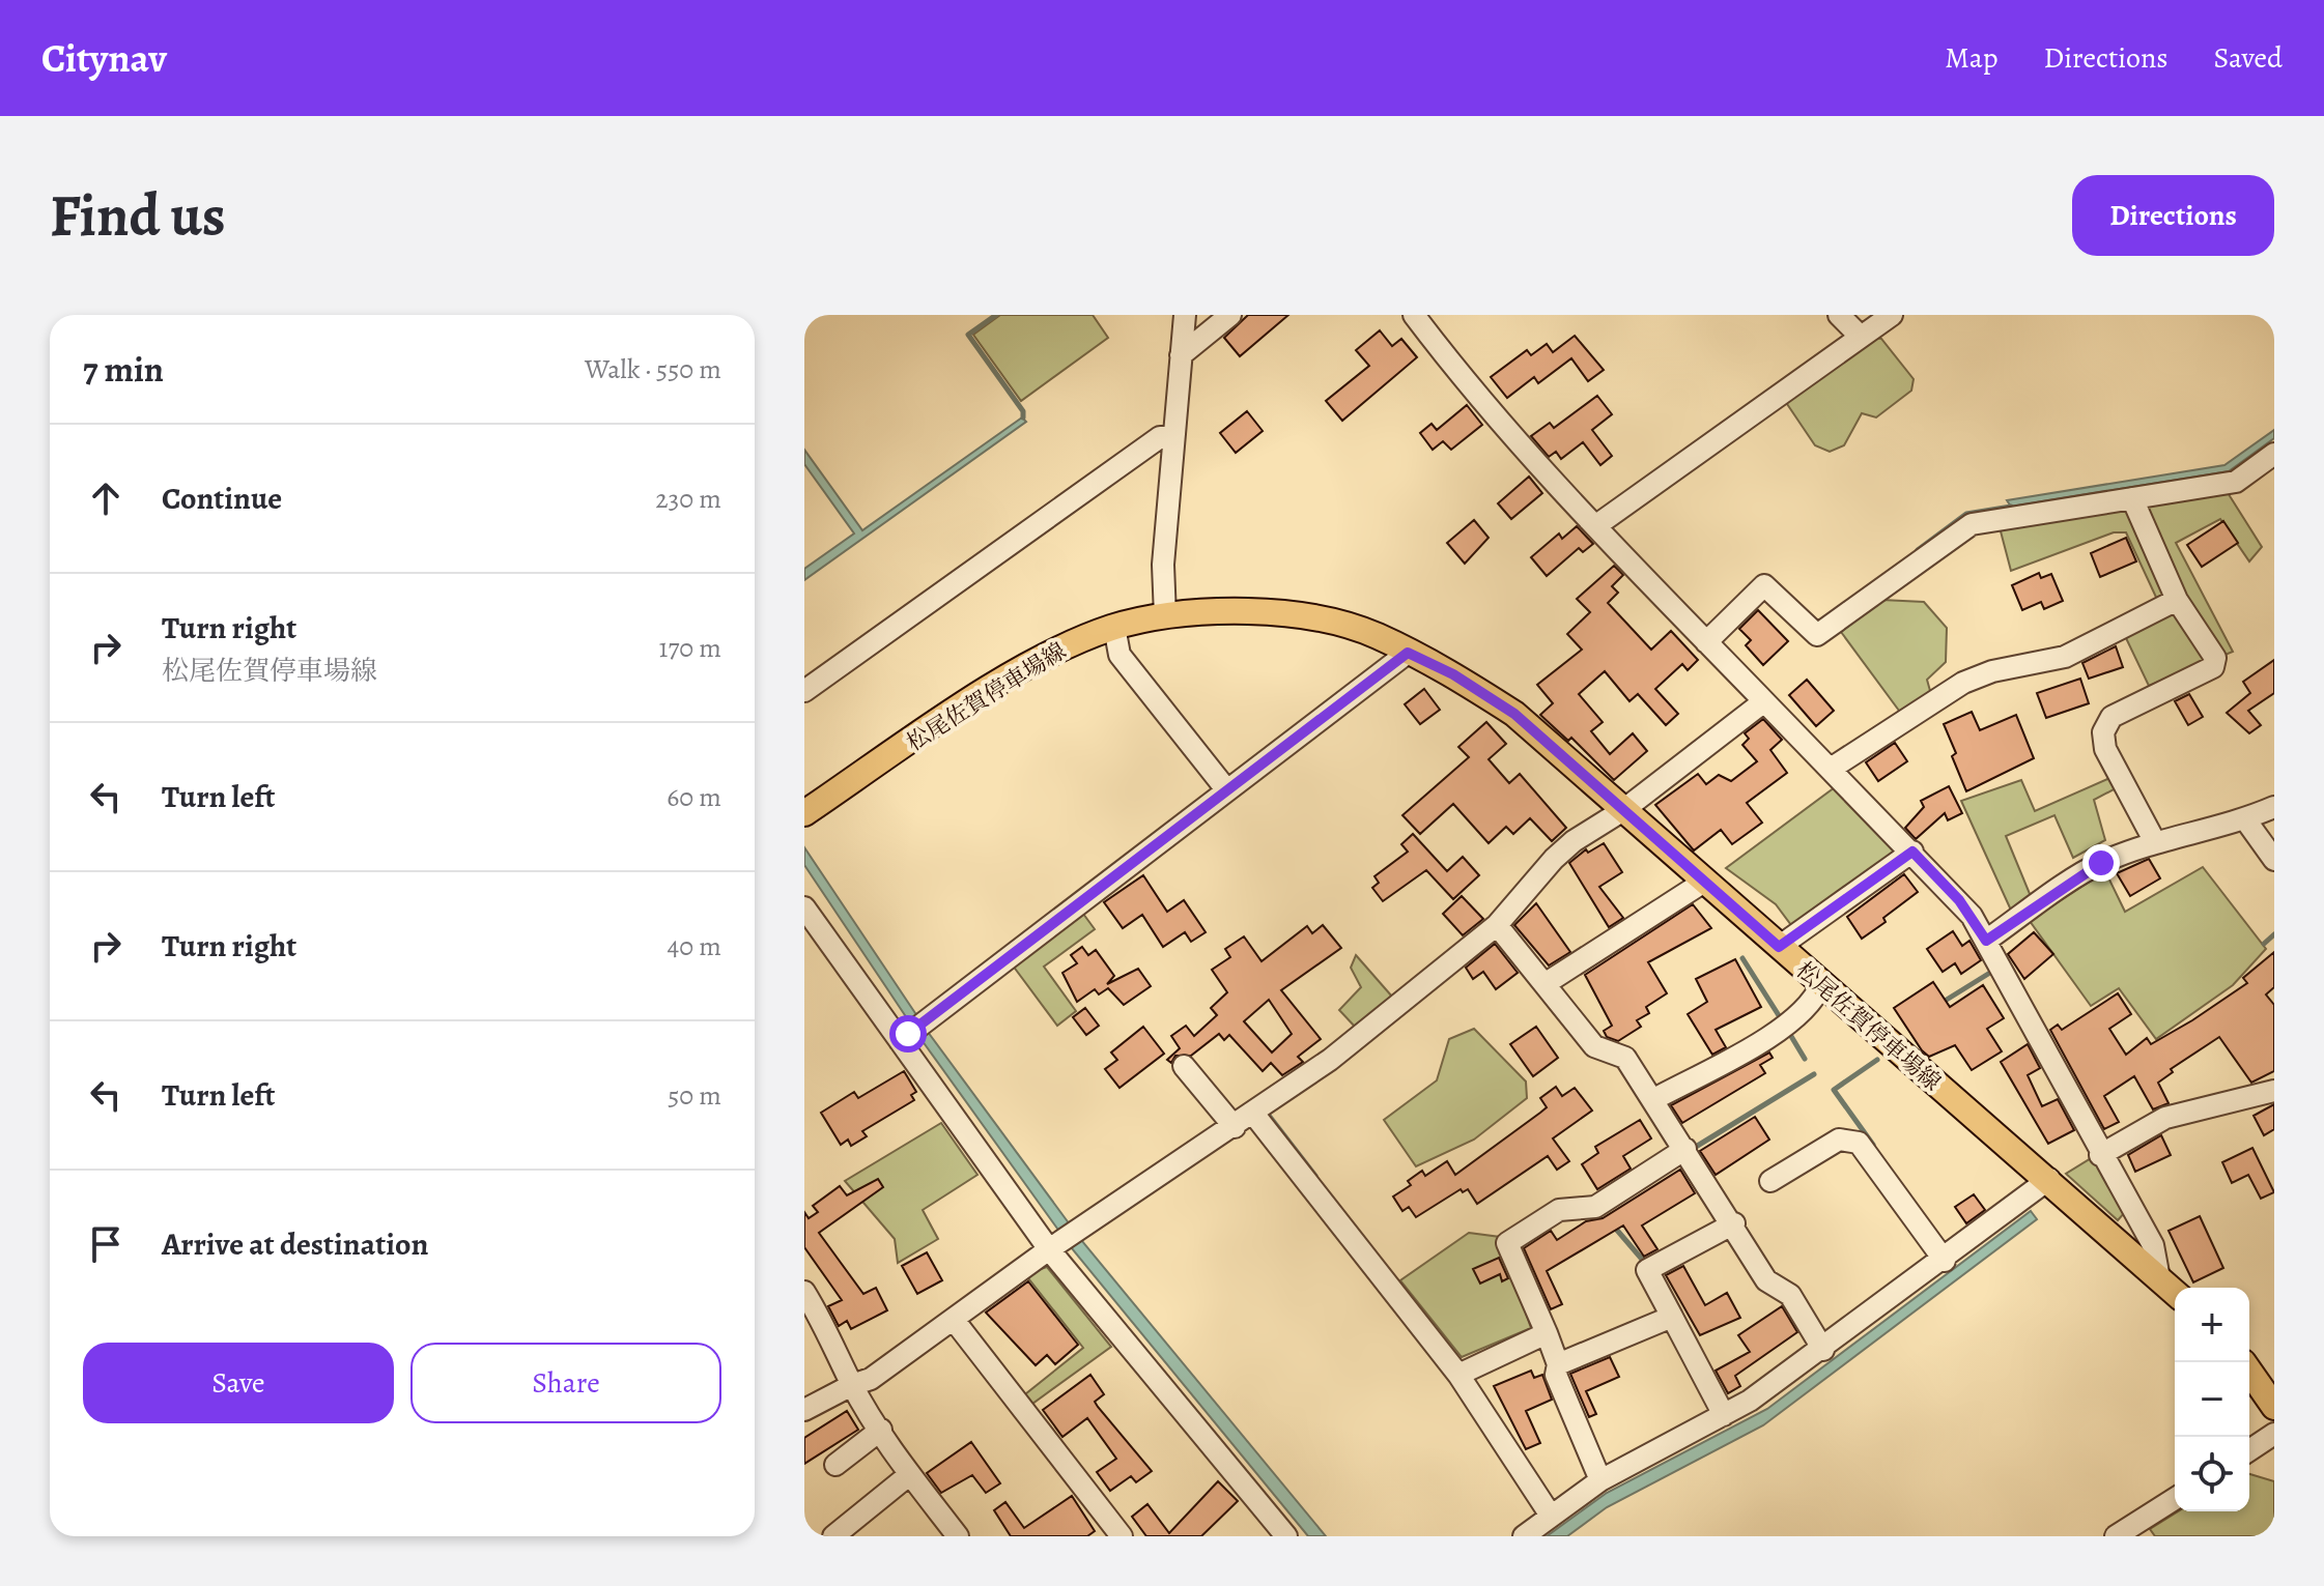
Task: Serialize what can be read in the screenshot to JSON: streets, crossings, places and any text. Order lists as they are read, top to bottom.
{
  "streets": {
    "main road": ["松尾佐賀停車場線"]
  },
  "page": {
    "header": "Citynav",
    "nav": ["Map", "Directions", "Saved"],
    "buttons": [
      "Directions",
      ["Save", "Share"]
    ],
    "title": "Find us",
    "heading": ["7 min", "Walk · 550 m"],
    "list": [
      ["Continue", "230 m"],
      ["Turn right", "松尾佐賀停車場線", "170 m"],
      ["Turn left", "60 m"],
      ["Turn right", "40 m"],
      ["Turn left", "50 m"],
      "Arrive at destination"
    ],
    "map_buttons": ["+", "−"]
  }
}
